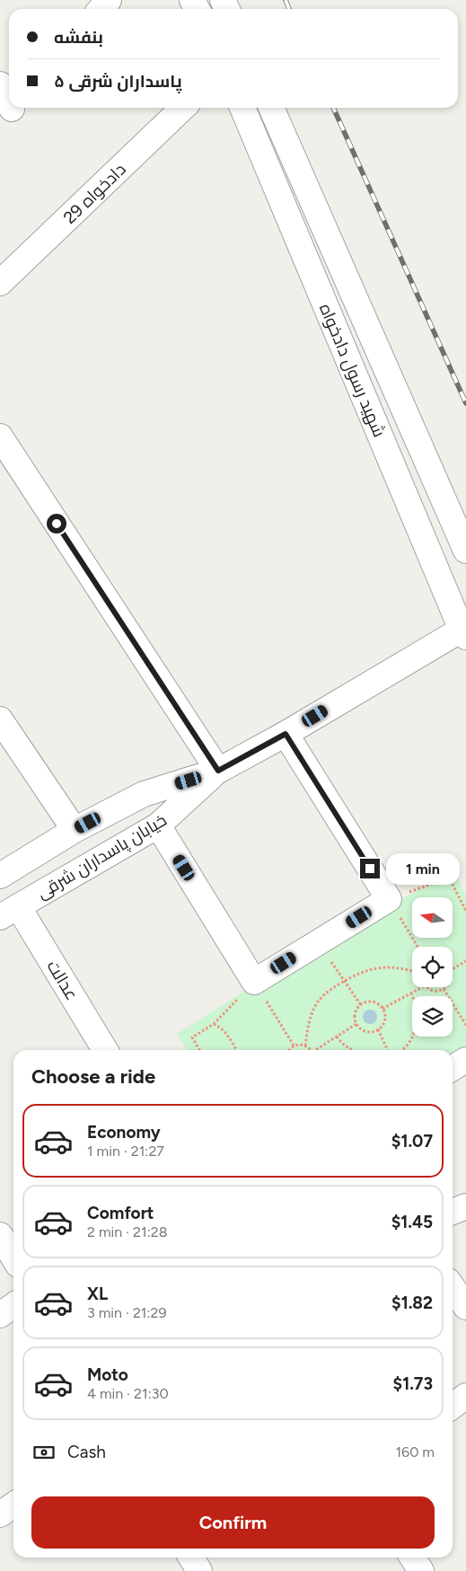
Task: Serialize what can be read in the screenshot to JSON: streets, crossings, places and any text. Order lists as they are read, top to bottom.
{
  "streets": {
    "street": [
      "دادخواه 29",
      "شهید رسول دادخواه",
      "خیابان پاسداران شرقی",
      "عدالت"
    ]
  },
  "crossings": [
    ["شهید رسول دادخواه", "خیابان پاسداران شرقی"],
    ["خیابان پاسداران شرقی", "عدالت"]
  ],
  "north": "left",
  "page": {
    "banner": ["بنفشه", "پاسداران شرقی ۵"],
    "bubble": "1 min",
    "heading": "Choose a ride",
    "list": [
      {
        "name": "Economy",
        "note": "1 min · 21:27",
        "value": "$1.07"
      },
      {
        "name": "Comfort",
        "note": "2 min · 21:28",
        "value": "$1.45"
      },
      {
        "name": "XL",
        "note": "3 min · 21:29",
        "value": "$1.82"
      },
      {
        "name": "Moto",
        "note": "4 min · 21:30",
        "value": "$1.73"
      }
    ],
    "pay": ["Cash", "160 m"],
    "buttons": "Confirm"
  }
}
